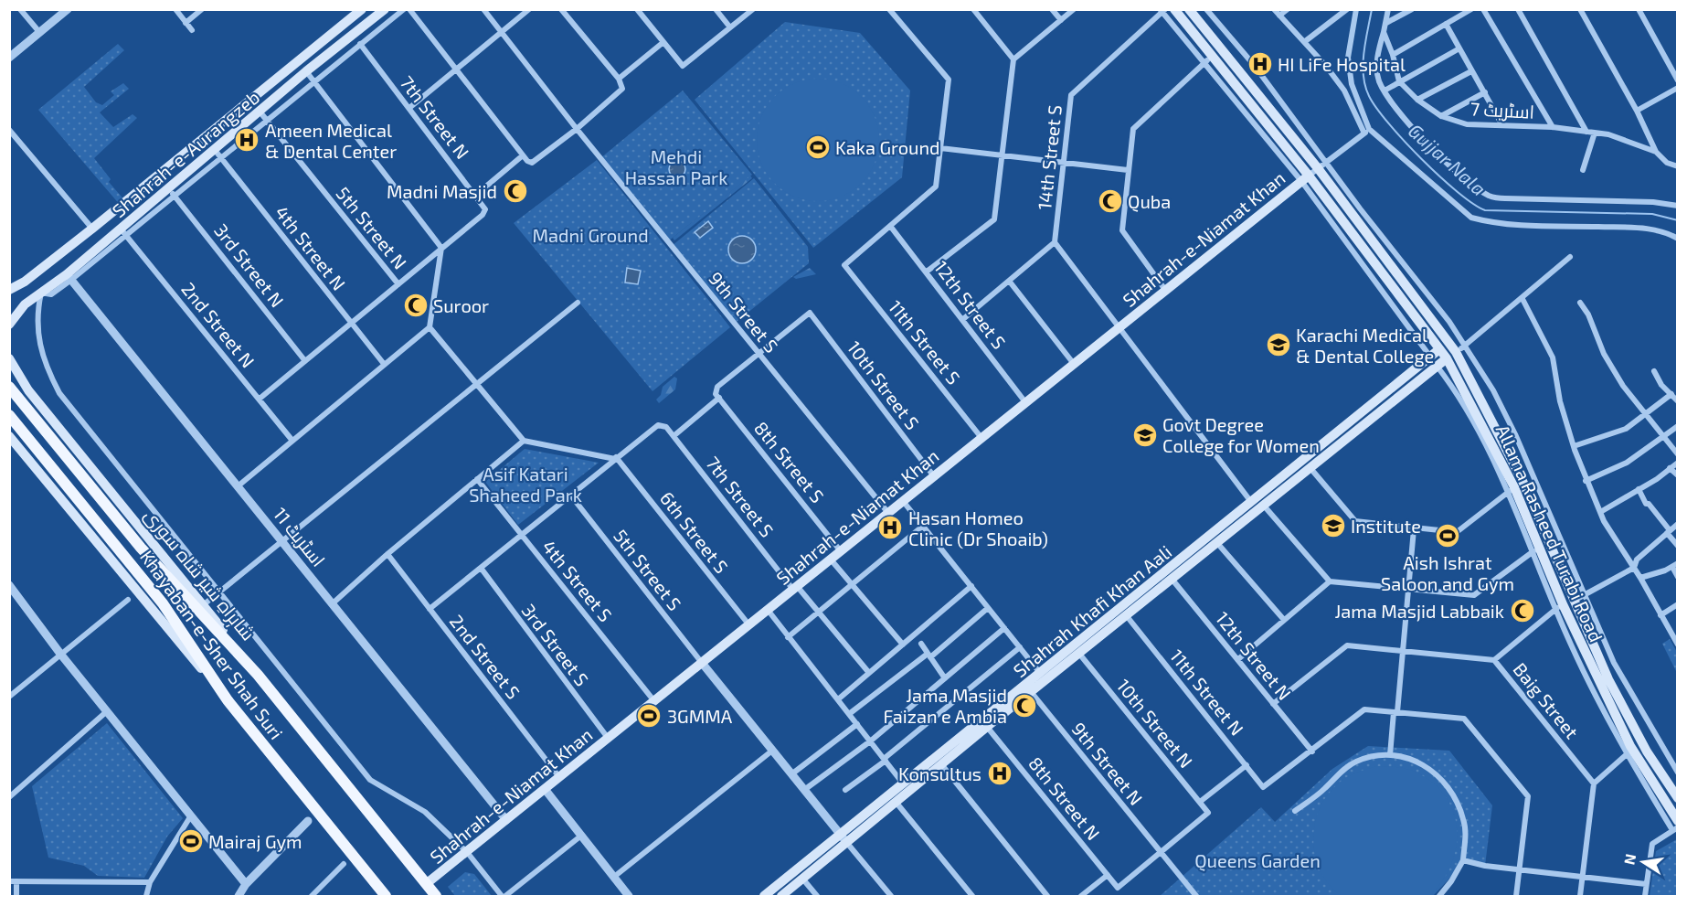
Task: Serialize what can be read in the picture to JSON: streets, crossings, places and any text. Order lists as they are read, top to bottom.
{
  "streets": {
    "main road": [
      "Shahrah-e-Aurangzeb",
      "Shahrah-e-Niamat Khan",
      "Allama Rasheed Turabi Road",
      "شاہراہِ شیر شاہ سوری",
      "Shahrah Khafi Khan Aali",
      "Khayaban-e-Sher Shah Suri"
    ],
    "street": [
      "اسٹریٹ 7",
      "7th Street N",
      "14th Street S",
      "5th Street N",
      "4th Street N",
      "3rd Street N",
      "12th Street S",
      "9th Street S",
      "2nd Street N",
      "11th Street S",
      "10th Street S",
      "8th Street S",
      "7th Street S",
      "6th Street S",
      "اسٹریٹ 11",
      "5th Street S",
      "4th Street S",
      "3rd Street S",
      "12th Street N",
      "2nd Street S",
      "11th Street N",
      "Baig Street",
      "10th Street N",
      "9th Street N",
      "8th Street N"
    ]
  },
  "crossings": [
    ["Shahrah-e-Aurangzeb", "5th Street N"],
    ["Shahrah-e-Aurangzeb", "4th Street N"],
    ["Shahrah-e-Aurangzeb", "3rd Street N"],
    ["Shahrah-e-Aurangzeb", "2nd Street N"],
    ["Shahrah-e-Aurangzeb", "اسٹریٹ 11"],
    ["Shahrah-e-Niamat Khan", "12th Street S"],
    ["Shahrah-e-Niamat Khan", "9th Street S"],
    ["Shahrah-e-Niamat Khan", "11th Street S"],
    ["Shahrah-e-Niamat Khan", "10th Street S"],
    ["Shahrah-e-Niamat Khan", "8th Street S"],
    ["Shahrah-e-Niamat Khan", "7th Street S"],
    ["Shahrah-e-Niamat Khan", "6th Street S"],
    ["Shahrah-e-Niamat Khan", "Allama Rasheed Turabi Road"],
    ["Shahrah-e-Niamat Khan", "اسٹریٹ 11"],
    ["Shahrah-e-Niamat Khan", "5th Street S"],
    ["Shahrah-e-Niamat Khan", "4th Street S"],
    ["Shahrah-e-Niamat Khan", "Khayaban-e-Sher Shah Suri"],
    ["Shahrah-e-Niamat Khan", "3rd Street S"],
    ["Shahrah-e-Niamat Khan", "2nd Street S"],
    ["12th Street S", "11th Street S"],
    ["9th Street S", "10th Street S"],
    ["9th Street S", "8th Street S"],
    ["10th Street S", "8th Street S"],
    ["7th Street S", "6th Street S"],
    ["Allama Rasheed Turabi Road", "Shahrah Khafi Khan Aali"],
    ["شاہراہِ شیر شاہ سوری", "Khayaban-e-Sher Shah Suri"],
    ["Shahrah Khafi Khan Aali", "12th Street N"],
    ["Shahrah Khafi Khan Aali", "11th Street N"],
    ["Shahrah Khafi Khan Aali", "10th Street N"],
    ["Shahrah Khafi Khan Aali", "9th Street N"],
    ["Shahrah Khafi Khan Aali", "8th Street N"],
    ["12th Street N", "11th Street N"],
    ["12th Street N", "Baig Street"],
    ["10th Street N", "9th Street N"],
    ["10th Street N", "8th Street N"],
    ["9th Street N", "8th Street N"]
  ],
  "water": ["Gujjar Nala"],
  "parks": [
    "Mehdi Hassan Park",
    "Madni Ground",
    "Asif Katari Shaheed Park",
    "Queens Garden"
  ],
  "places": {
    "hospital": [
      "HI LiFe Hospital",
      "Ameen Medical & Dental Center",
      "Hasan Homeo Clinic (Dr Shoaib)",
      "Konsultus"
    ],
    "sports": [
      "Kaka Ground",
      "Aish Ishrat Saloon and Gym",
      "3GMMA",
      "Mairaj Gym"
    ],
    "mosque": [
      "Madni Masjid",
      "Quba",
      "Suroor",
      "Jama Masjid Labbaik",
      "Jama Masjid Faizan e Ambia"
    ],
    "school or university": ["Karachi Medical & Dental College", "Govt Degree College for Women", "Institute"]
  },
  "north": "left"
}
